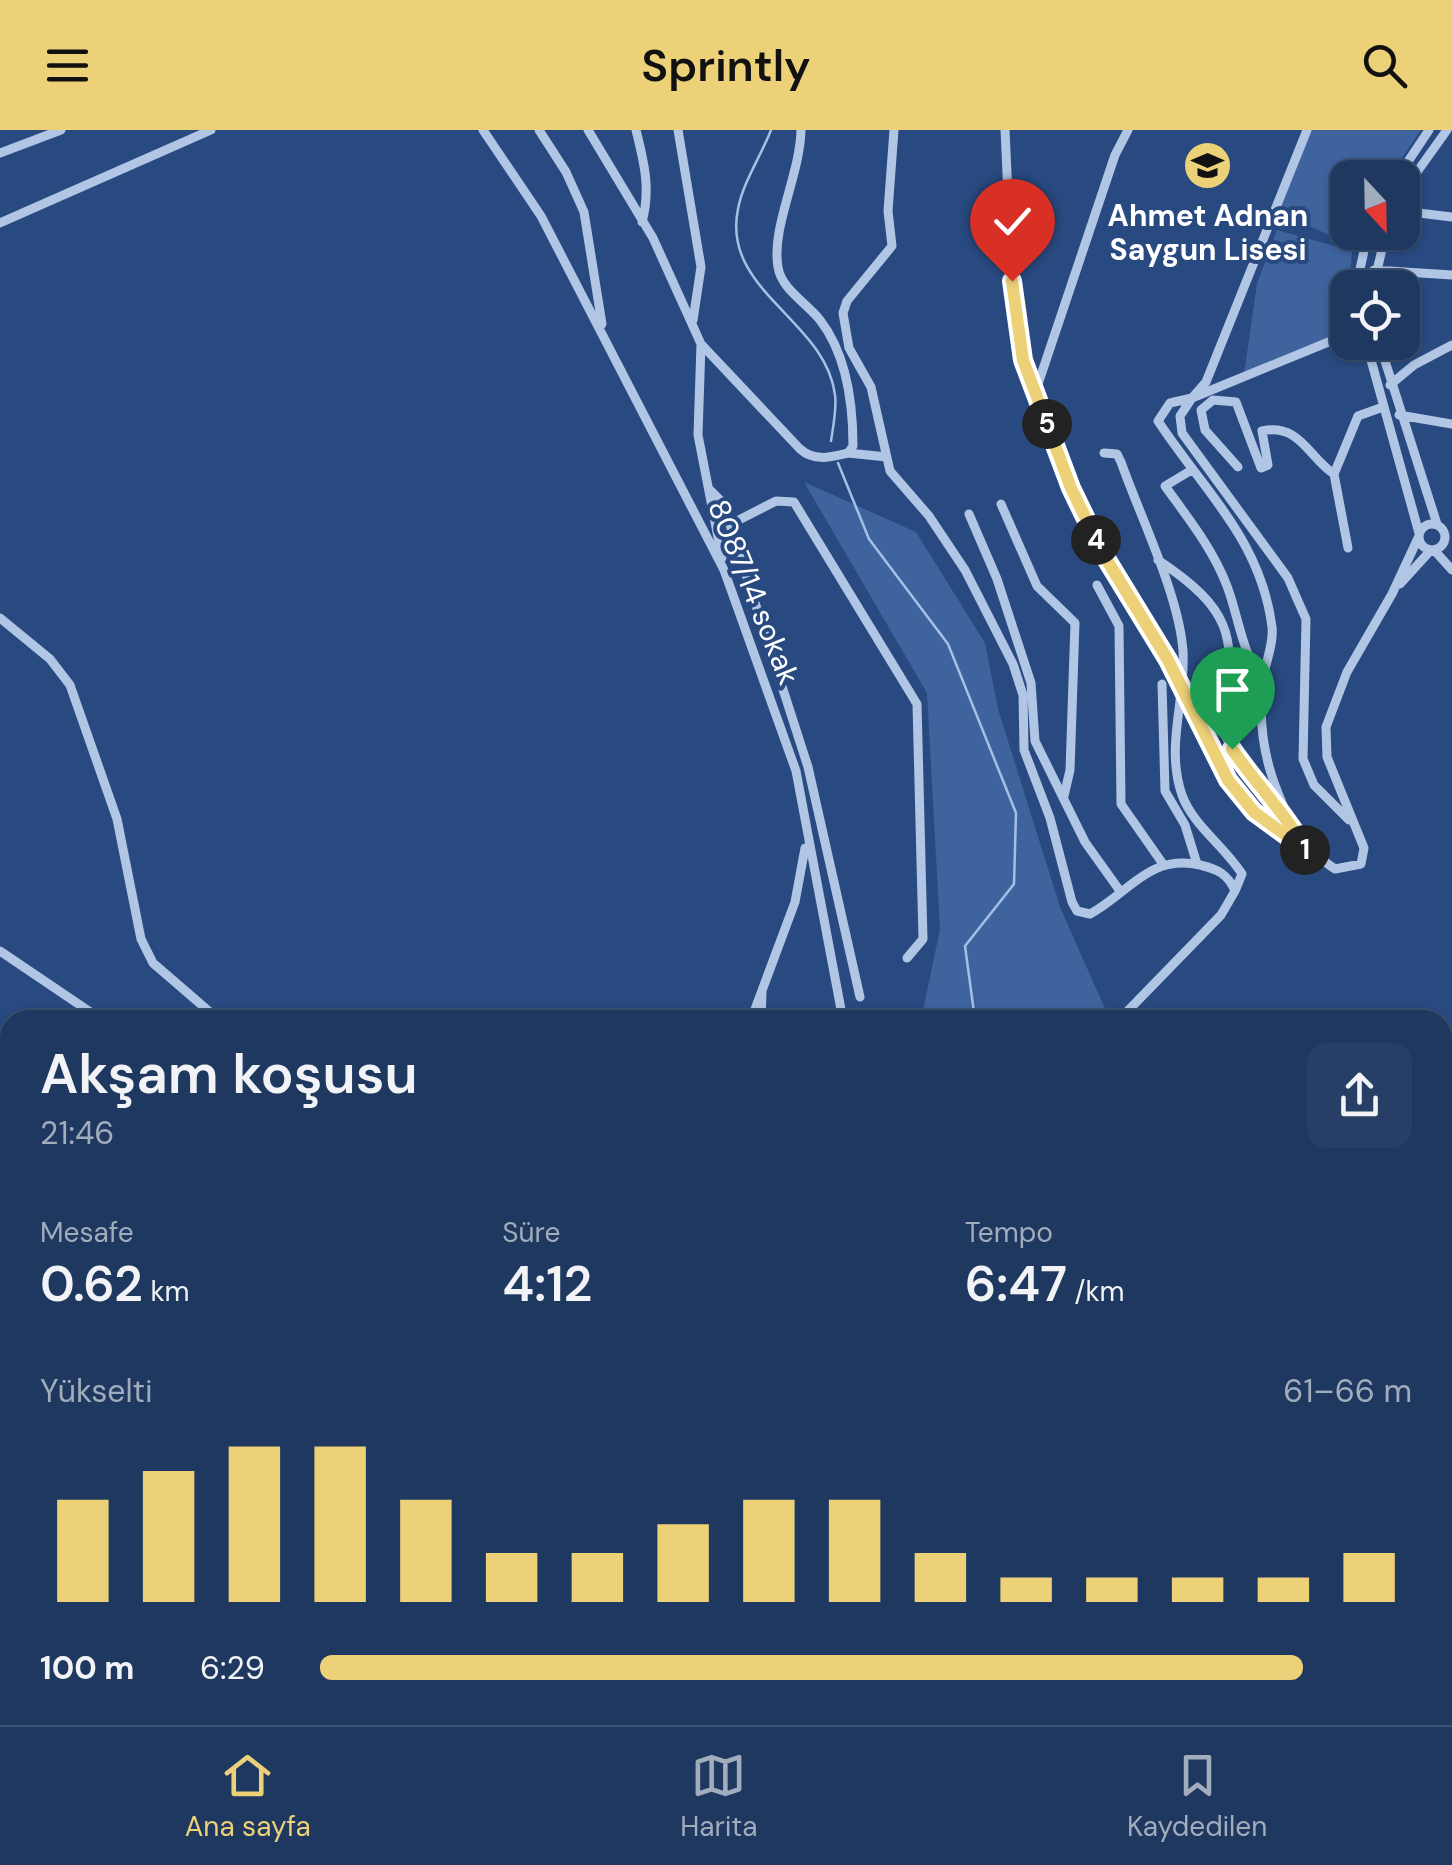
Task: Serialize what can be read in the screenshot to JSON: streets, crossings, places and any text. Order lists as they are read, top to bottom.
{
  "streets": {
    "street": ["8087/14 sokak"]
  },
  "places": {
    "school or university": ["Ahmet Adnan Saygun Lisesi"]
  },
  "north": "bottom",
  "page": {
    "header": "Sprintly",
    "pins": ["5", "4", "1"],
    "heading": ["Akşam koşusu", "21:46"],
    "stats": [
      ["Mesafe", "0.62 km"],
      ["Süre", "4:12"],
      ["Tempo", "6:47 /km"]
    ],
    "chart": ["Yükselti", "61–66 m"],
    "list": [
      {
        "name": "100 m",
        "note": "6:29"
      }
    ],
    "tabs": ["Ana sayfa", "Harita", "Kaydedilen"]
  }
}
